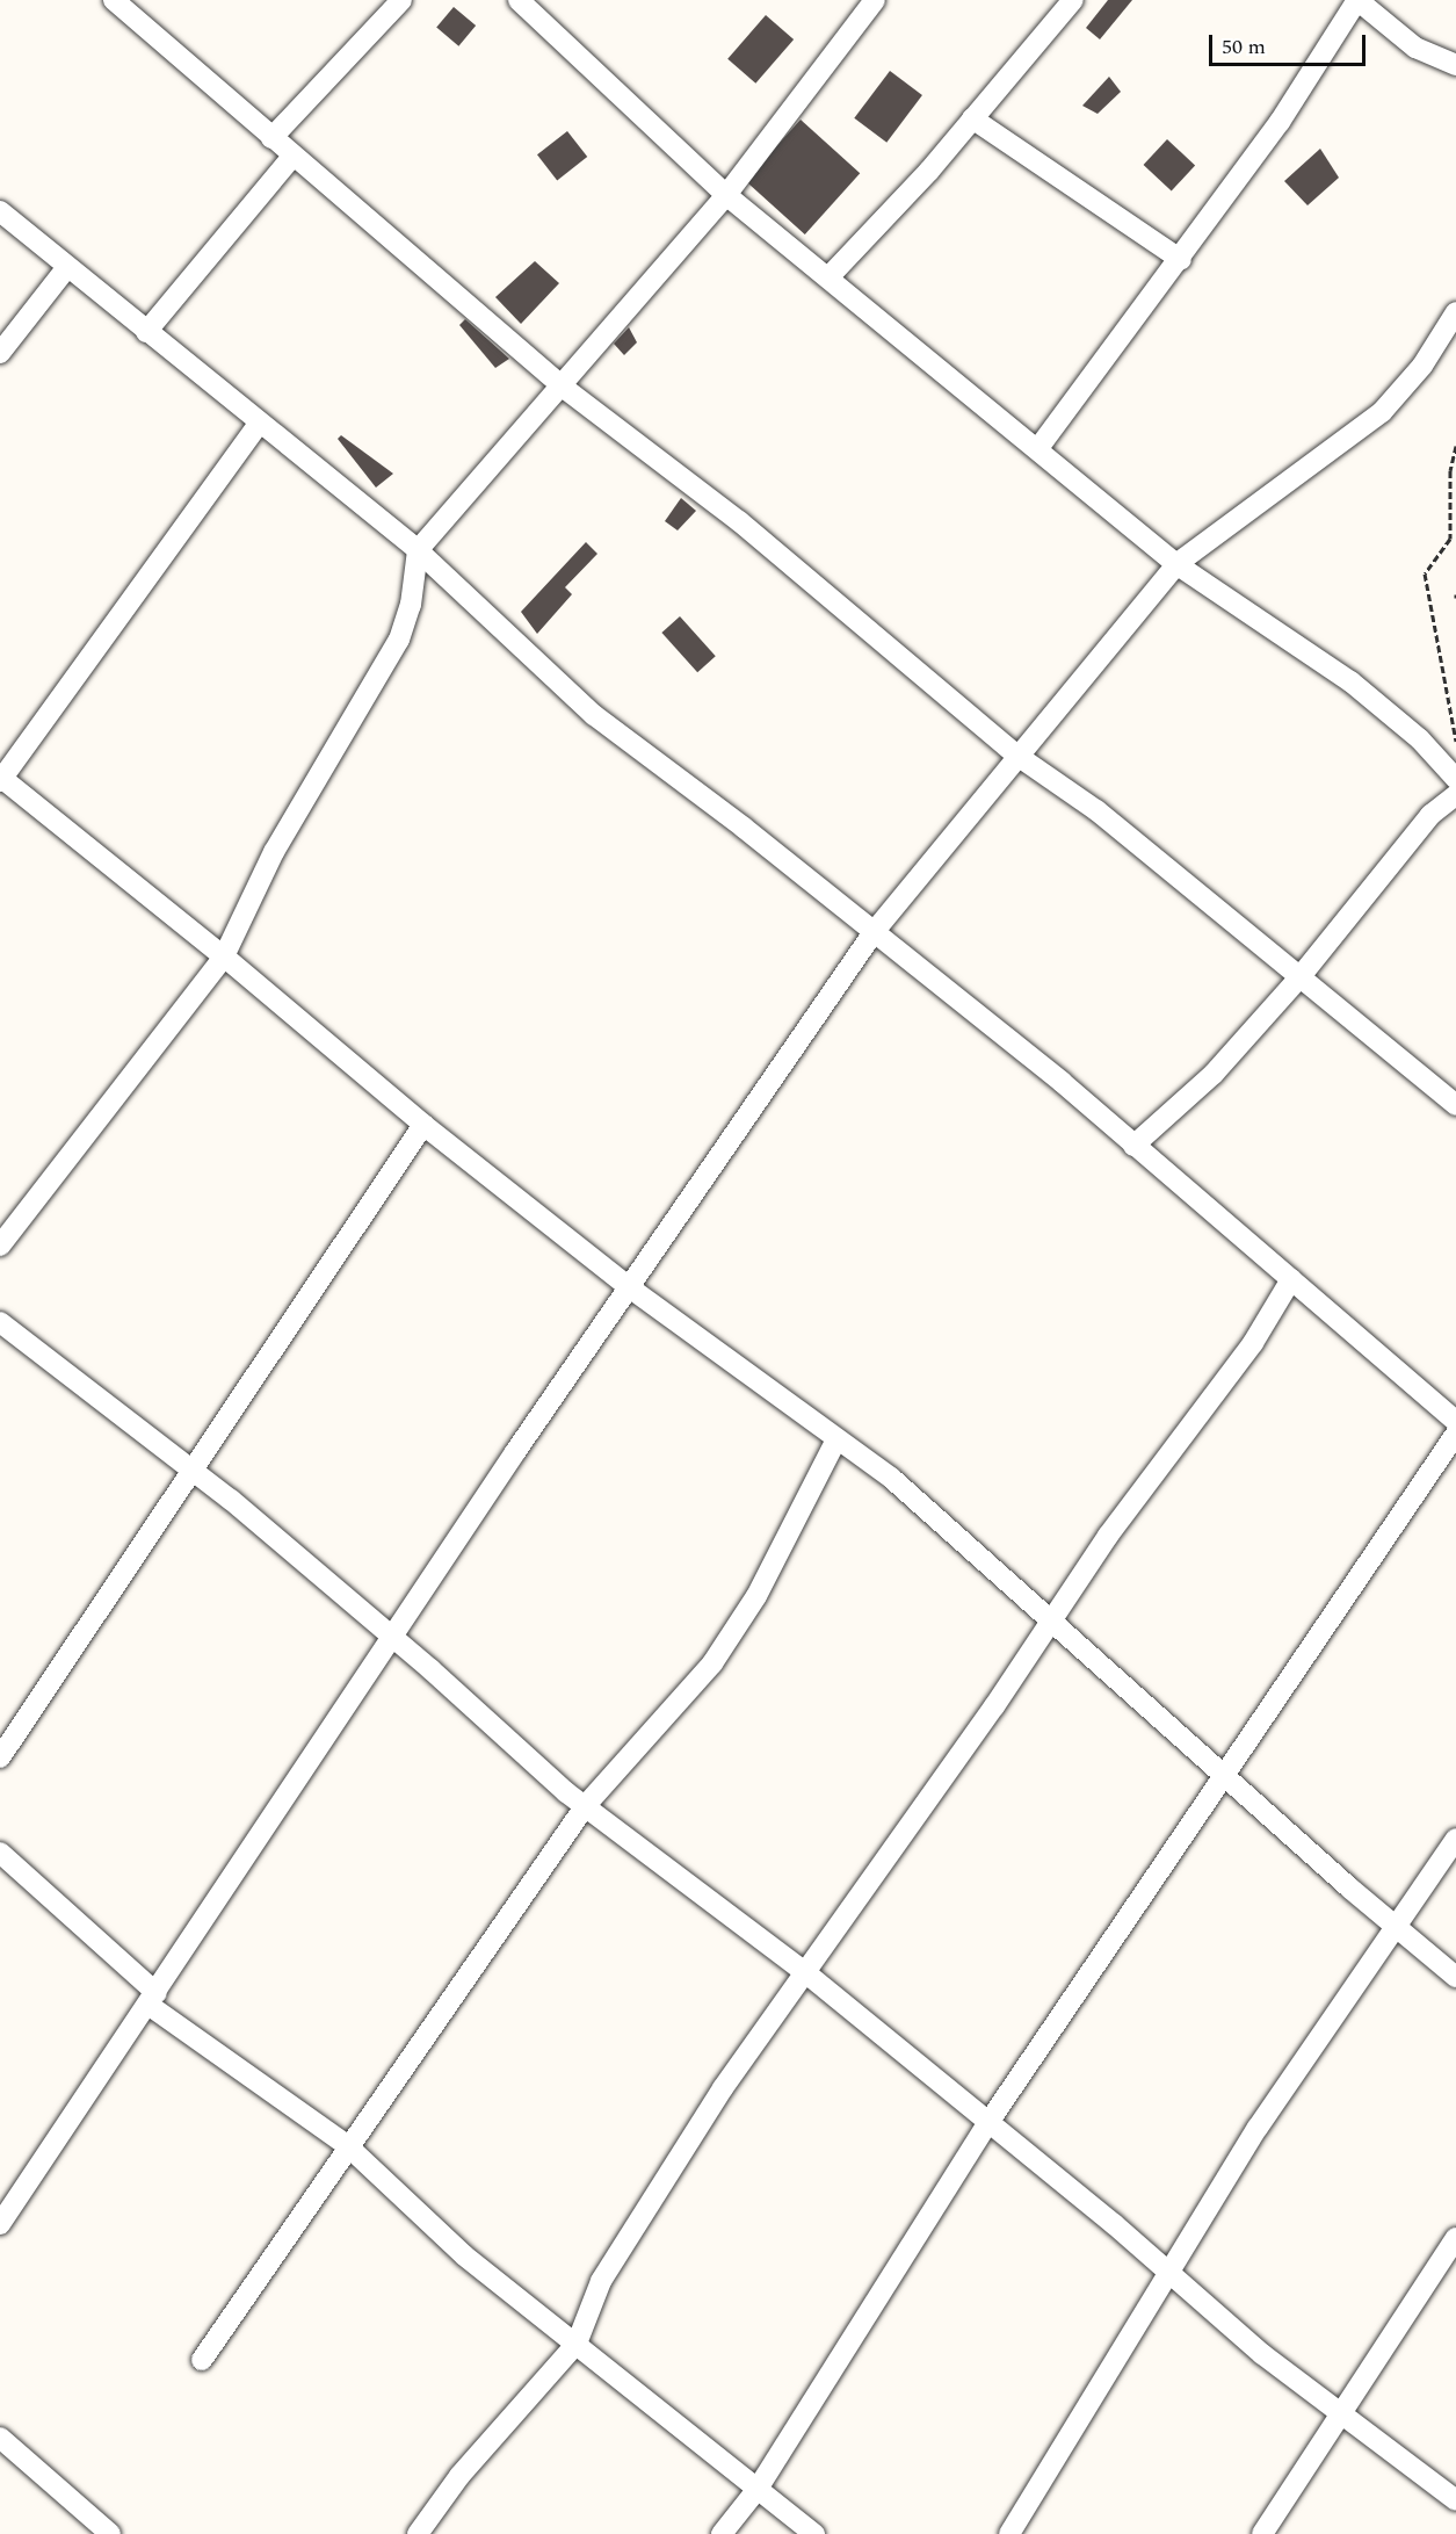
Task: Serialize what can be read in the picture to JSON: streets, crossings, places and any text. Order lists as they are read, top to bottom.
{
  "scale_bar": "50 m"
}
